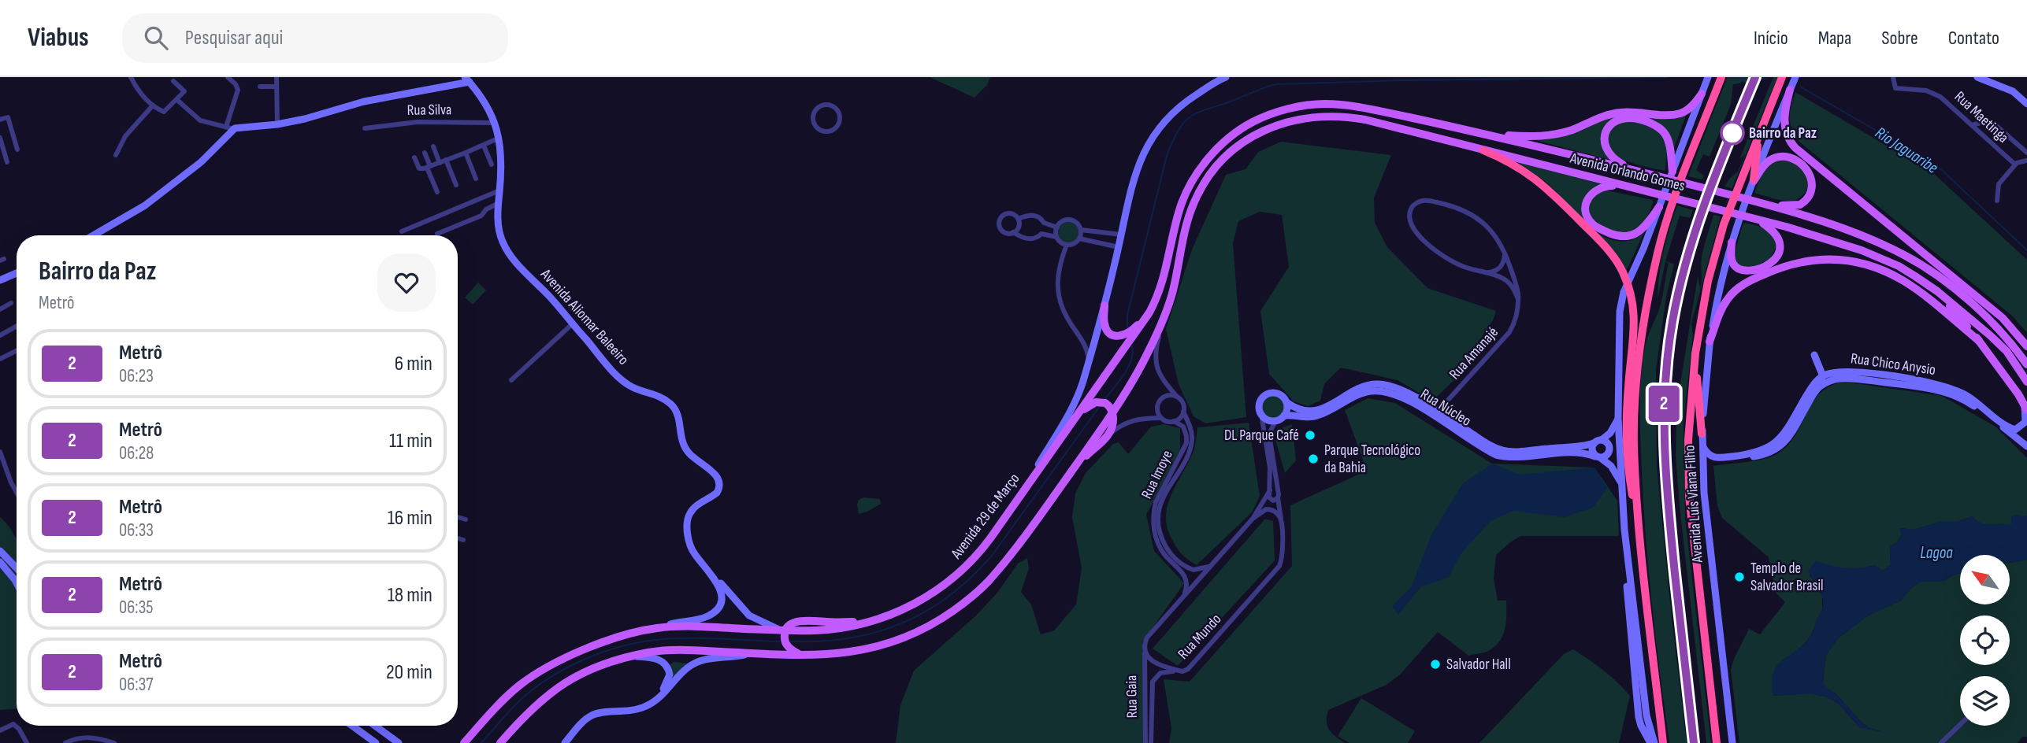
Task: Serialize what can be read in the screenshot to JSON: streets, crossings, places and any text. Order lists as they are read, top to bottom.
{
  "streets": {
    "highway": ["Avenida Luís Viana Filho"],
    "main road": [
      "Avenida Orlando Gomes",
      "Avenida Aliomar Baleeiro",
      "Rua Chico Anysio",
      "Rua Núcleo",
      "Avenida 29 de Março"
    ],
    "street": [
      "Rua Silva",
      "Rua Maetinga",
      "Rua Amanajé",
      "Rua Imoye",
      "Rua Mundo",
      "Rua Gaia"
    ]
  },
  "crossings": [
    ["Rua Silva", "Avenida Aliomar Baleeiro"],
    ["Avenida Orlando Gomes", "Avenida 29 de Março"],
    ["Avenida Aliomar Baleeiro", "Avenida 29 de Março"],
    ["Rua Amanajé", "Rua Núcleo"],
    ["Rua Núcleo", "Rua Mundo"],
    ["Rua Mundo", "Rua Gaia"]
  ],
  "water": ["Rio Jaguaribe", "Lagoa"],
  "places": [
    "Bairro da Paz",
    "DL Parque Café",
    "Parque Tecnológico da Bahia",
    "Templo de Salvador Brasil",
    "Salvador Hall"
  ],
  "lines": ["metro line 2"],
  "north": "top left",
  "page": {
    "header": "Viabus",
    "search": "Pesquisar aqui",
    "nav": [
      "Início",
      "Mapa",
      "Sobre",
      "Contato"
    ],
    "on_map": "2",
    "heading": ["Bairro da Paz", "Metrô"],
    "list": [
      {
        "mark": "2",
        "name": "Metrô",
        "note": "06:23",
        "value": "6 min"
      },
      {
        "mark": "2",
        "name": "Metrô",
        "note": "06:28",
        "value": "11 min"
      },
      {
        "mark": "2",
        "name": "Metrô",
        "note": "06:33",
        "value": "16 min"
      },
      {
        "mark": "2",
        "name": "Metrô",
        "note": "06:35",
        "value": "18 min"
      },
      {
        "mark": "2",
        "name": "Metrô",
        "note": "06:37",
        "value": "20 min"
      }
    ]
  }
}
